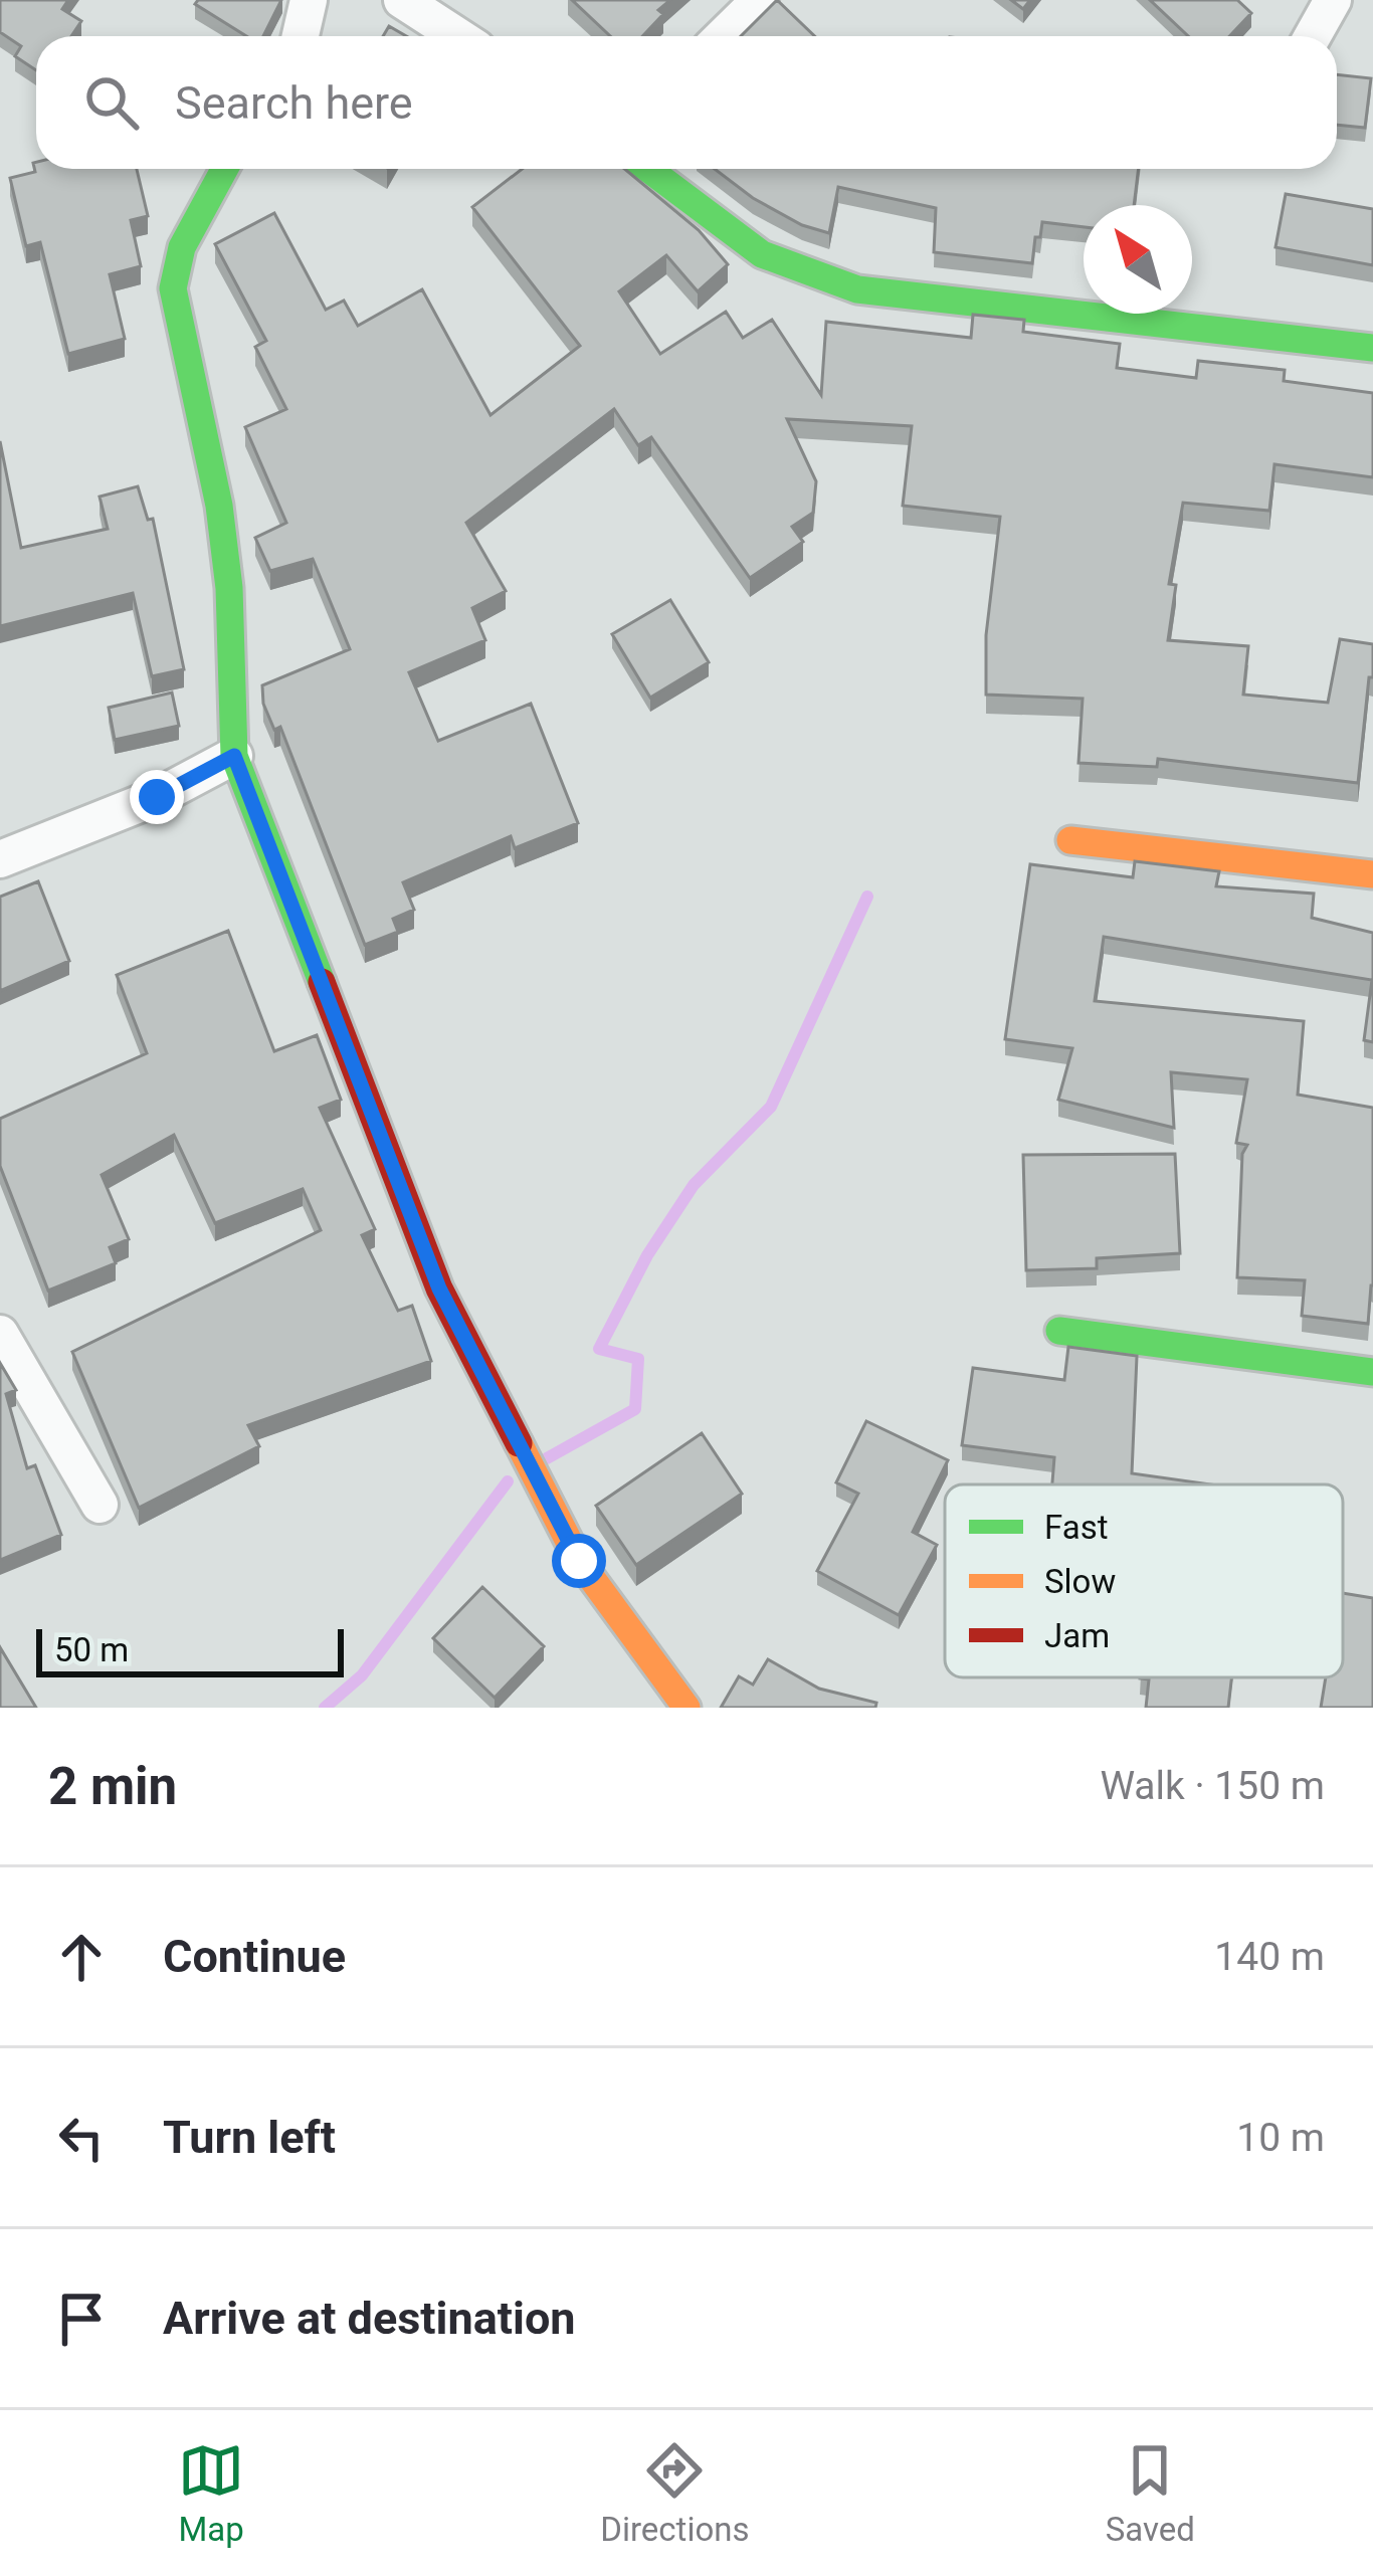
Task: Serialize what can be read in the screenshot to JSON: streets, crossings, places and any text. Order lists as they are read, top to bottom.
{
  "legend": ["Fast", "Slow", "Jam"],
  "scale_bar": "50 m",
  "north": "top left",
  "page": {
    "search": "Search here",
    "scale": "50 m",
    "heading": ["2 min", "Walk · 150 m"],
    "list": [
      ["Continue", "140 m"],
      ["Turn left", "10 m"],
      "Arrive at destination"
    ],
    "nav": ["Map", "Directions", "Saved"]
  }
}
